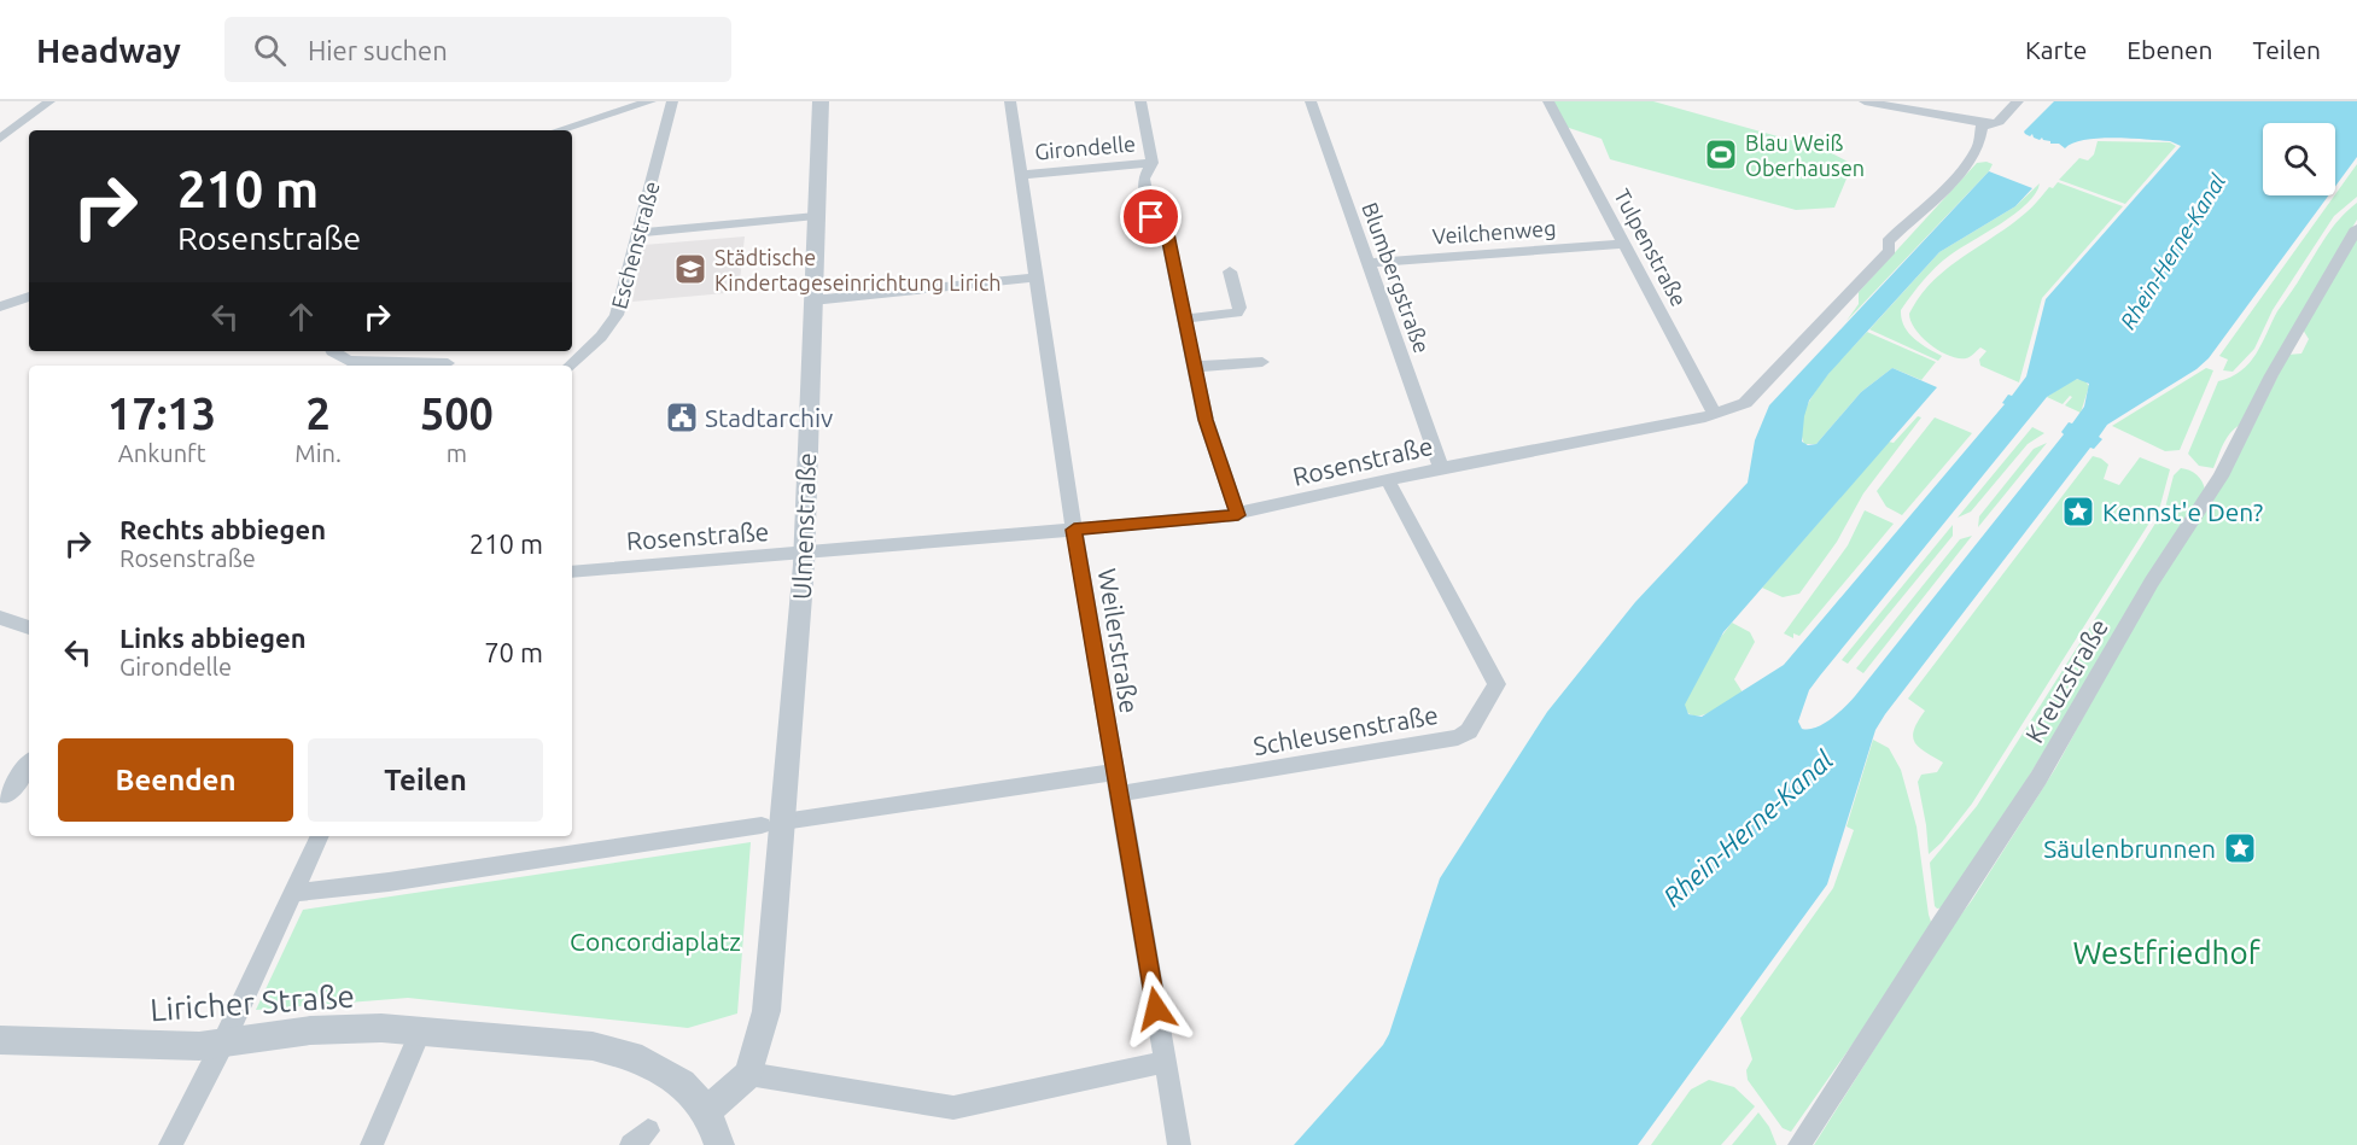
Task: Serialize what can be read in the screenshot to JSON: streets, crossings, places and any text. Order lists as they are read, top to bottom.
{
  "streets": {
    "street": [
      "Girondelle",
      "Veilchenweg",
      "Eschenstraße",
      "Tulpenstraße",
      "Blumbergstraße",
      "Rosenstraße",
      "Ulmenstraße",
      "Weilerstraße",
      "Kreuzstraße",
      "Schleusenstraße",
      "Liricher Straße"
    ]
  },
  "crossings": [
    ["Girondelle", "Rosenstraße"],
    ["Girondelle", "Weilerstraße"],
    ["Veilchenweg", "Tulpenstraße"],
    ["Veilchenweg", "Blumbergstraße"],
    ["Tulpenstraße", "Rosenstraße"],
    ["Blumbergstraße", "Rosenstraße"],
    ["Rosenstraße", "Ulmenstraße"],
    ["Rosenstraße", "Weilerstraße"],
    ["Rosenstraße", "Schleusenstraße"],
    ["Weilerstraße", "Schleusenstraße"]
  ],
  "water": ["Rhein-Herne-Kanal"],
  "parks": ["Concordiaplatz", "Westfriedhof"],
  "places": {
    "sports": ["Blau Weiß Oberhausen"],
    "school or university": ["Städtische Kindertageseinrichtung Lirich"],
    "public building": ["Stadtarchiv"],
    "place": ["Kennst'e Den?", "Säulenbrunnen"]
  },
  "page": {
    "header": "Headway",
    "search": "Hier suchen",
    "nav": ["Karte", "Ebenen", "Teilen"],
    "turn": ["210 m", "Rosenstraße"],
    "eta": [
      "17:13",
      "Ankunft",
      "2",
      "Min.",
      "500",
      "m"
    ],
    "list": [
      {
        "name": "Rechts abbiegen",
        "note": "Rosenstraße",
        "value": "210 m"
      },
      {
        "name": "Links abbiegen",
        "note": "Girondelle",
        "value": "70 m"
      }
    ],
    "buttons": ["Beenden", "Teilen"]
  }
}
